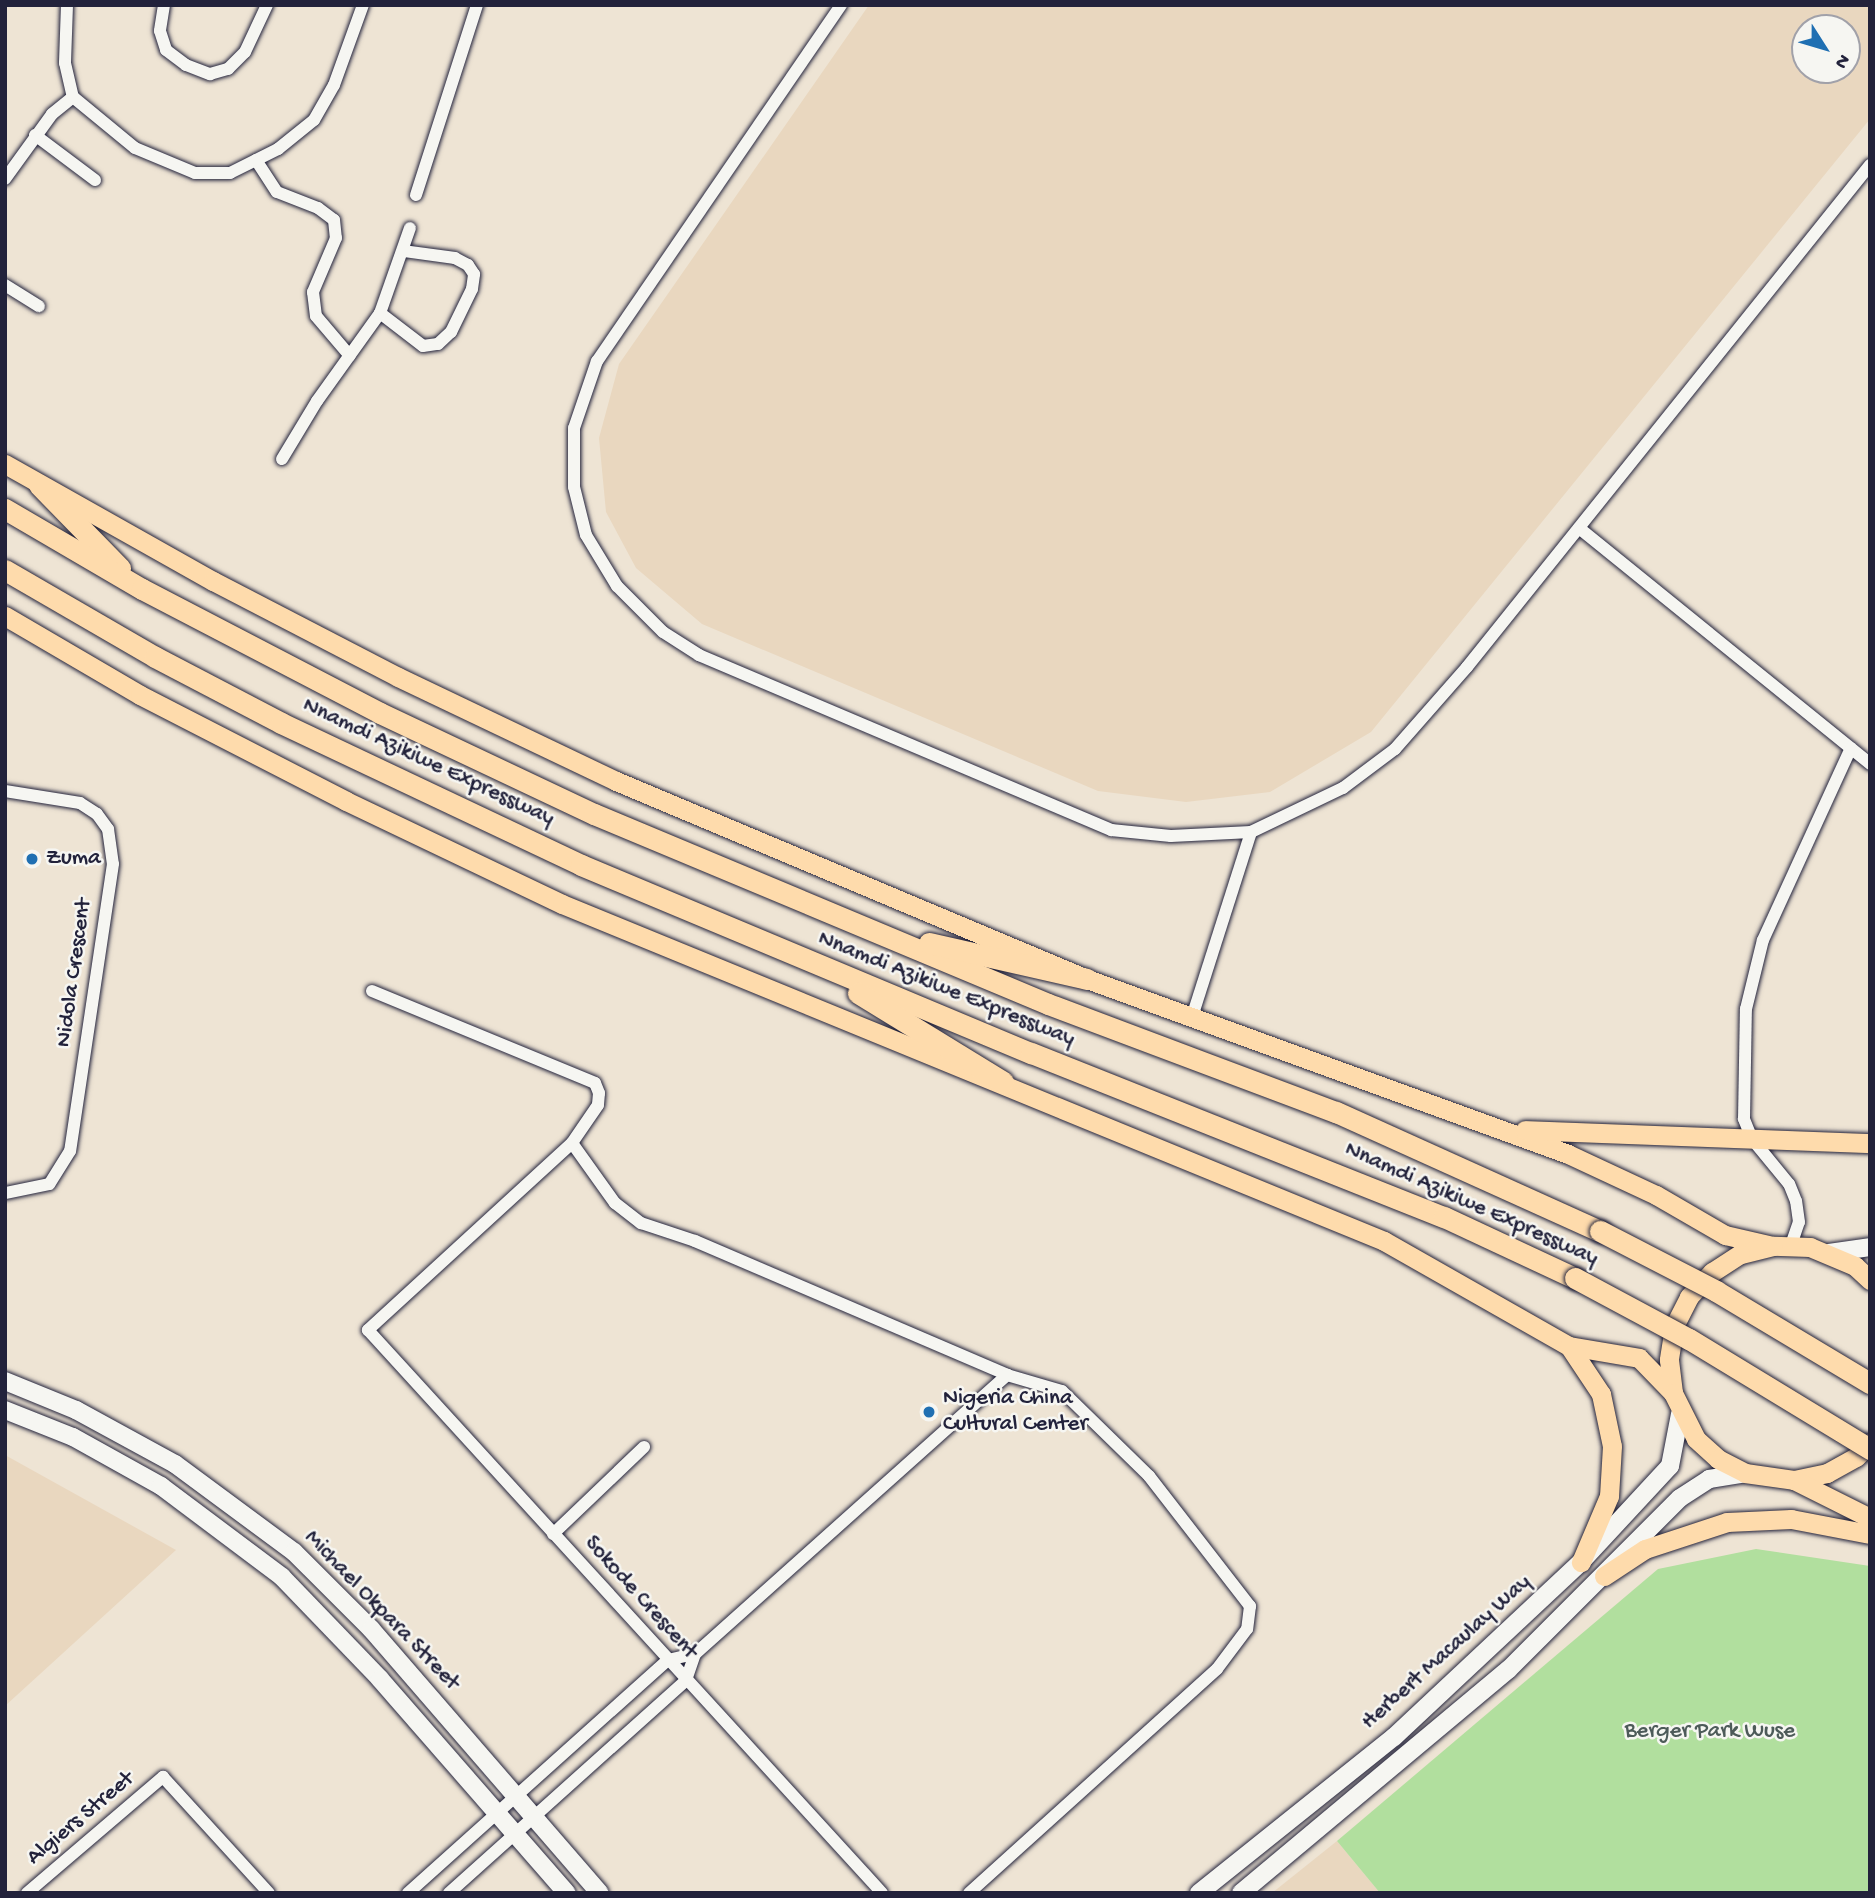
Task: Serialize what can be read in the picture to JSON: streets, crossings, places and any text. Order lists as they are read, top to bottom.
{
  "streets": {
    "highway": ["Nnamdi Azikiwe Expressway"],
    "main road": ["Michael Okpara Street", "Herbert Macaulay Way"],
    "street": ["Nidola Crescent", "Sokode Crescent", "Algiers Street"]
  },
  "parks": ["Berger Park Wuse"],
  "places": ["Zuma", "Nigeria China Cultural Center"],
  "north": "bottom right"
}
